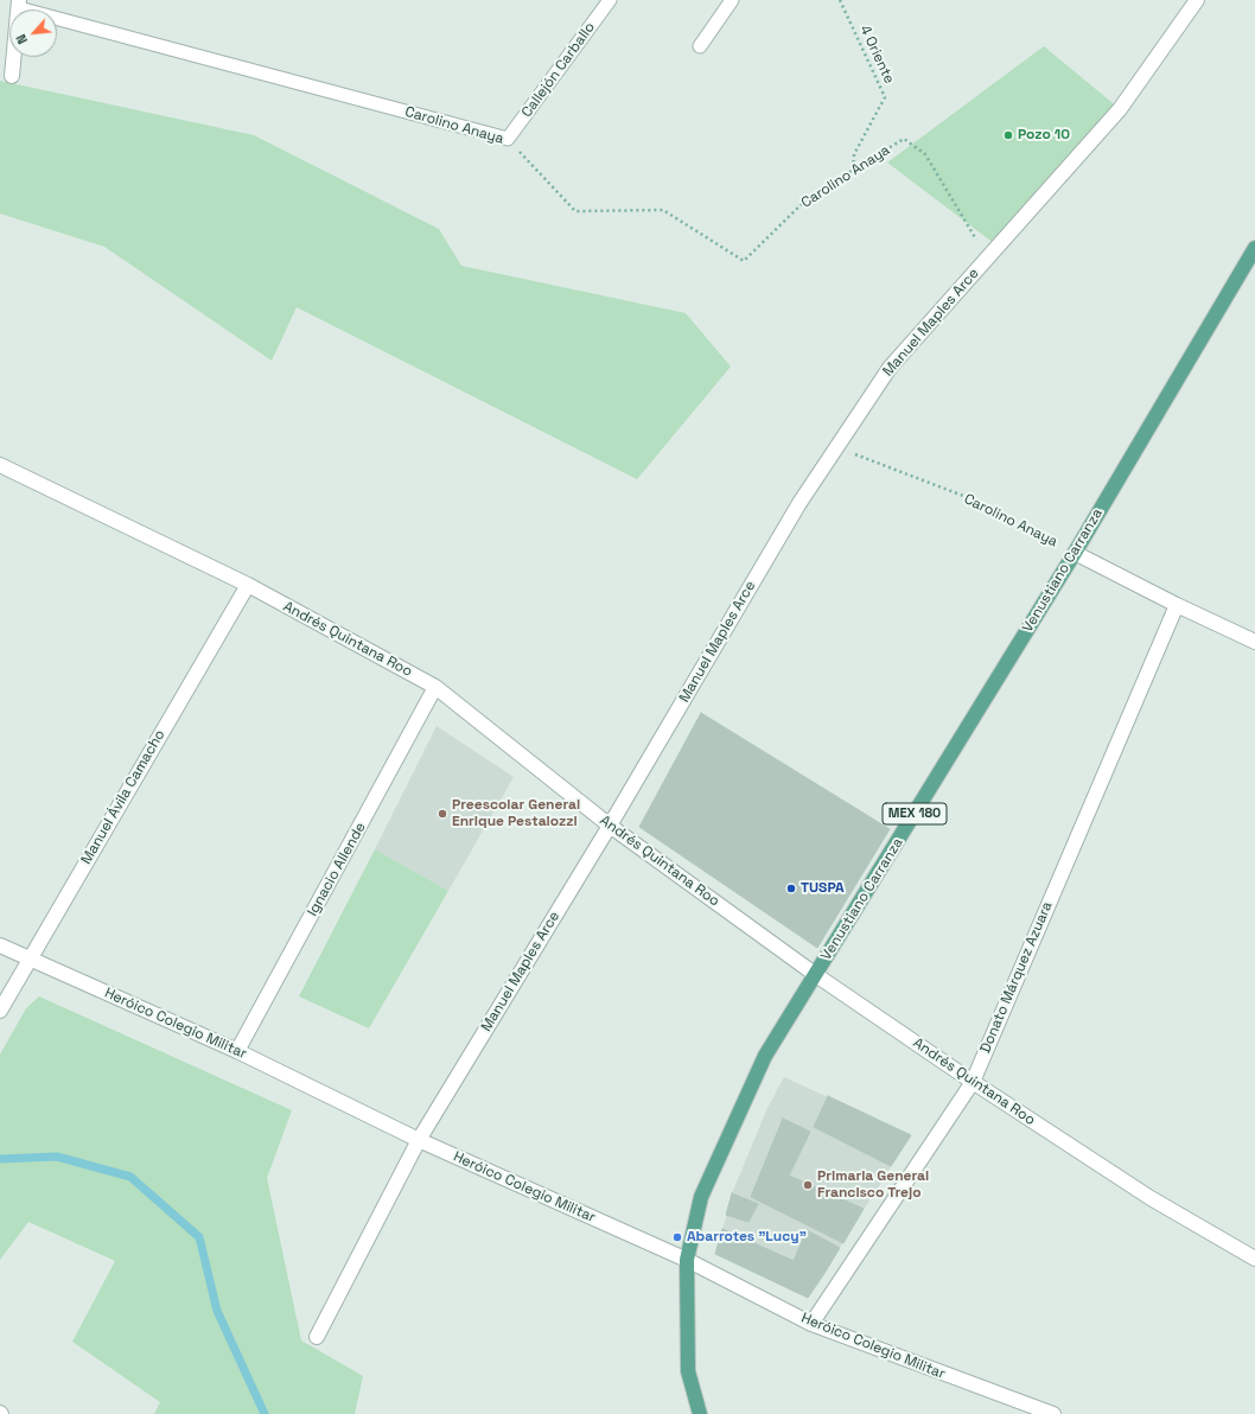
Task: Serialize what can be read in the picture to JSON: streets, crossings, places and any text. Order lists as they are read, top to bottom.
{
  "streets": {
    "main road": ["Venustiano Carranza", "MEX 180"],
    "street": [
      "Carolino Anaya",
      "Manuel Maples Arce",
      "Andrés Quintana Roo",
      "Manuel Ávila Camacho",
      "Ignacio Allende",
      "Donato Márquez Azuara",
      "Heróico Colegio Militar"
    ],
    "lane": ["Callejón Carballo"],
    "path": ["4 Oriente"]
  },
  "crossings": [
    ["4 Oriente", "Carolino Anaya"],
    ["Callejón Carballo", "Carolino Anaya"],
    ["Carolino Anaya", "Manuel Maples Arce"],
    ["Carolino Anaya", "Venustiano Carranza"],
    ["Carolino Anaya", "Donato Márquez Azuara"],
    ["Manuel Maples Arce", "Andrés Quintana Roo"],
    ["Manuel Maples Arce", "Heróico Colegio Militar"],
    ["Venustiano Carranza", "Andrés Quintana Roo"],
    ["Venustiano Carranza", "Heróico Colegio Militar"],
    ["Andrés Quintana Roo", "Manuel Ávila Camacho"],
    ["Andrés Quintana Roo", "Ignacio Allende"],
    ["Andrés Quintana Roo", "Donato Márquez Azuara"],
    ["Manuel Ávila Camacho", "Heróico Colegio Militar"],
    ["Ignacio Allende", "Heróico Colegio Militar"],
    ["Donato Márquez Azuara", "Heróico Colegio Militar"]
  ],
  "places": [
    "Pozo 10",
    "Preescolar General Enrique Pestalozzi",
    "TUSPA",
    "Primaria General Francisco Trejo",
    "Abarrotes \"Lucy\""
  ],
  "north": "bottom left"
}
